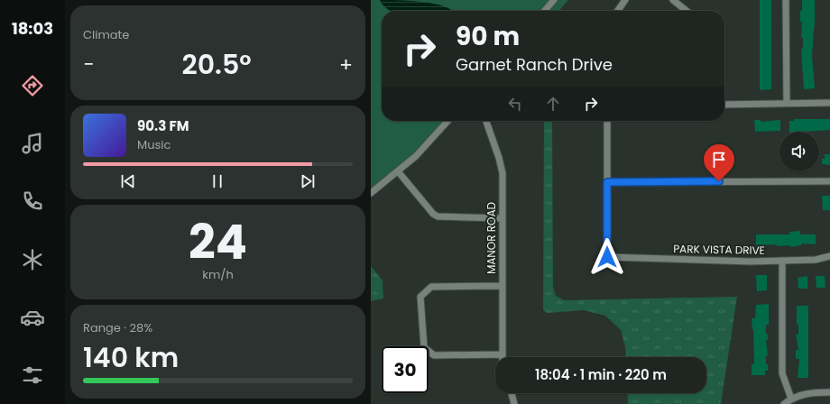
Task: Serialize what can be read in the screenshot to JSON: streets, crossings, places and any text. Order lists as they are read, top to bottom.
{
  "streets": {
    "street": ["MANOR ROAD", "PARK VISTA DRIVE"]
  },
  "page": {
    "tabs": "18:03",
    "tile": [
      "Climate",
      ["24", "km/h"],
      ["Range · 28%", "140 km"]
    ],
    "turn": ["90 m", "Garnet Ranch Drive"],
    "heat": ["−", "20.5°", "+"],
    "song": ["90.3 FM", "Music"],
    "limit": "30",
    "trip": "18:04 · 1 min · 220 m"
  }
}
